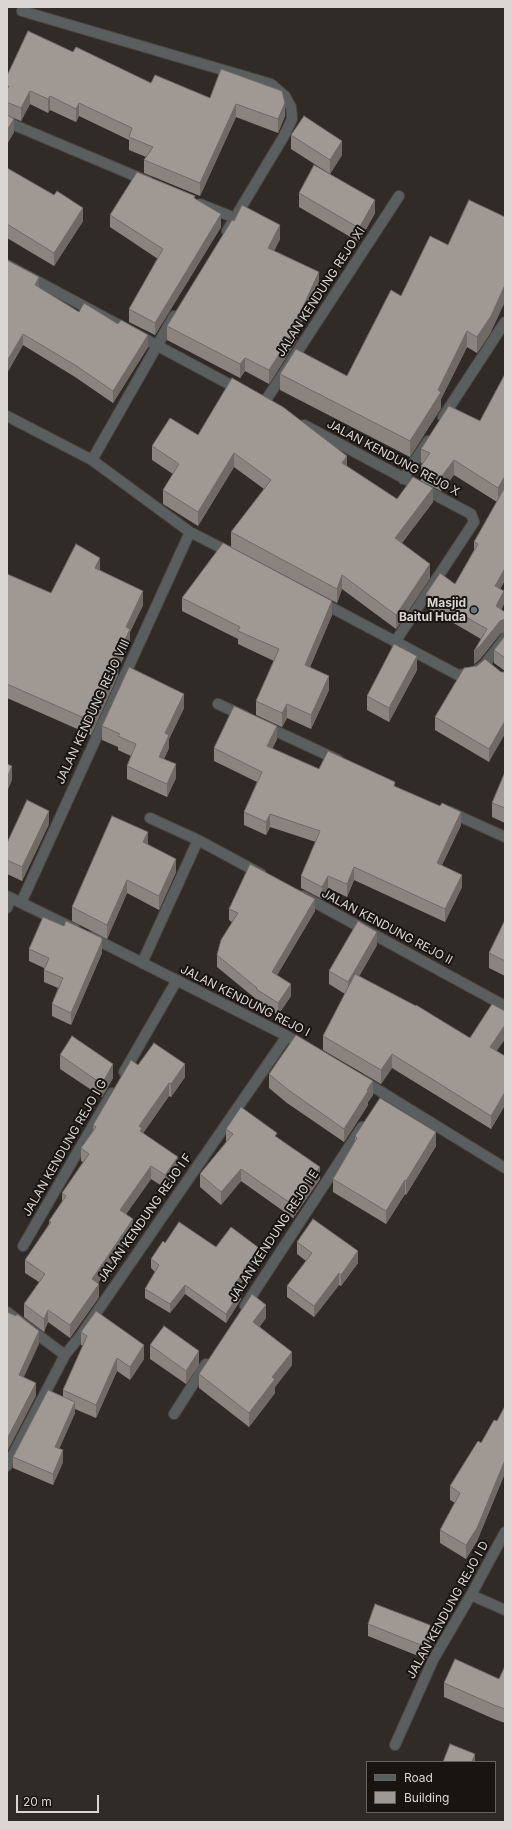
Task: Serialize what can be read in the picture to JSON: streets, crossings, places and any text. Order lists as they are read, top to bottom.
{
  "streets": {
    "street": [
      "JALAN KENDUNG REJO XI",
      "JALAN KENDUNG REJO X",
      "JALAN KENDUNG REJO VIII",
      "JALAN KENDUNG REJO II",
      "JALAN KENDUNG REJO I",
      "JALAN KENDUNG REJO I G",
      "JALAN KENDUNG REJO I F",
      "JALAN KENDUNG REJO I E",
      "JALAN KENDUNG REJO I D"
    ]
  },
  "crossings": [
    ["JALAN KENDUNG REJO VIII", "JALAN KENDUNG REJO I"],
    ["JALAN KENDUNG REJO I", "JALAN KENDUNG REJO I G"],
    ["JALAN KENDUNG REJO I", "JALAN KENDUNG REJO I F"]
  ],
  "places": ["Masjid Baitul Huda"],
  "legend": ["Road", "Building"],
  "scale_bar": "20 m"
}
